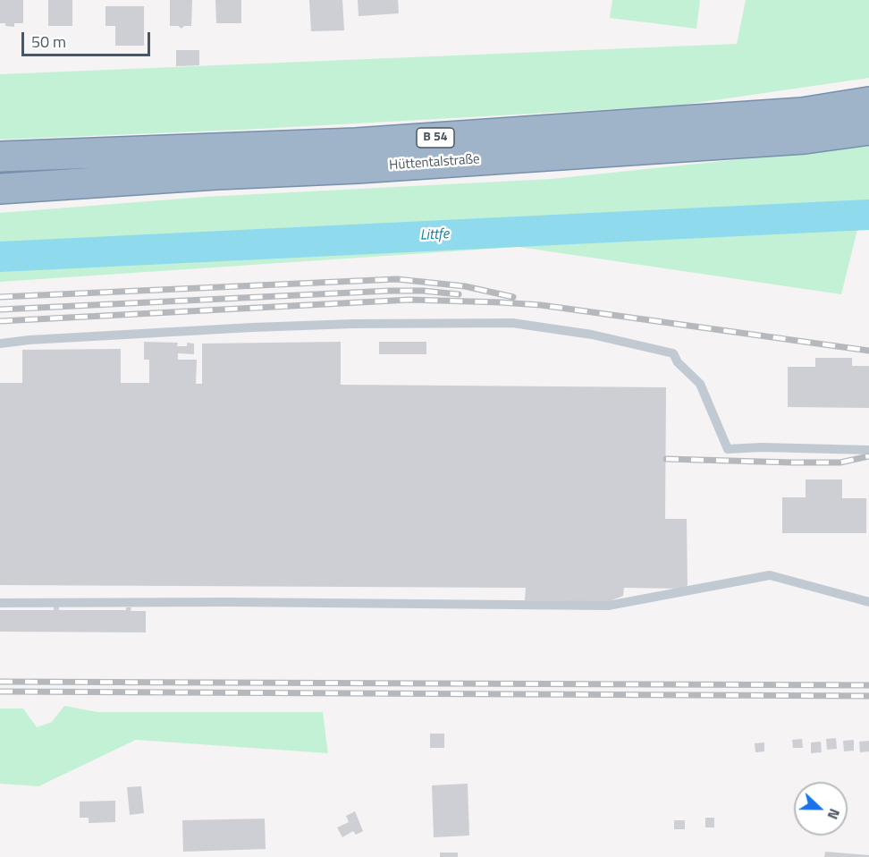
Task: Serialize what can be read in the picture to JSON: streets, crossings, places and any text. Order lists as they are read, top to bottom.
{
  "streets": {
    "highway": ["B 54", "Hüttentalstraße"]
  },
  "water": ["Littfe"],
  "scale_bar": "50 m",
  "north": "right"
}
